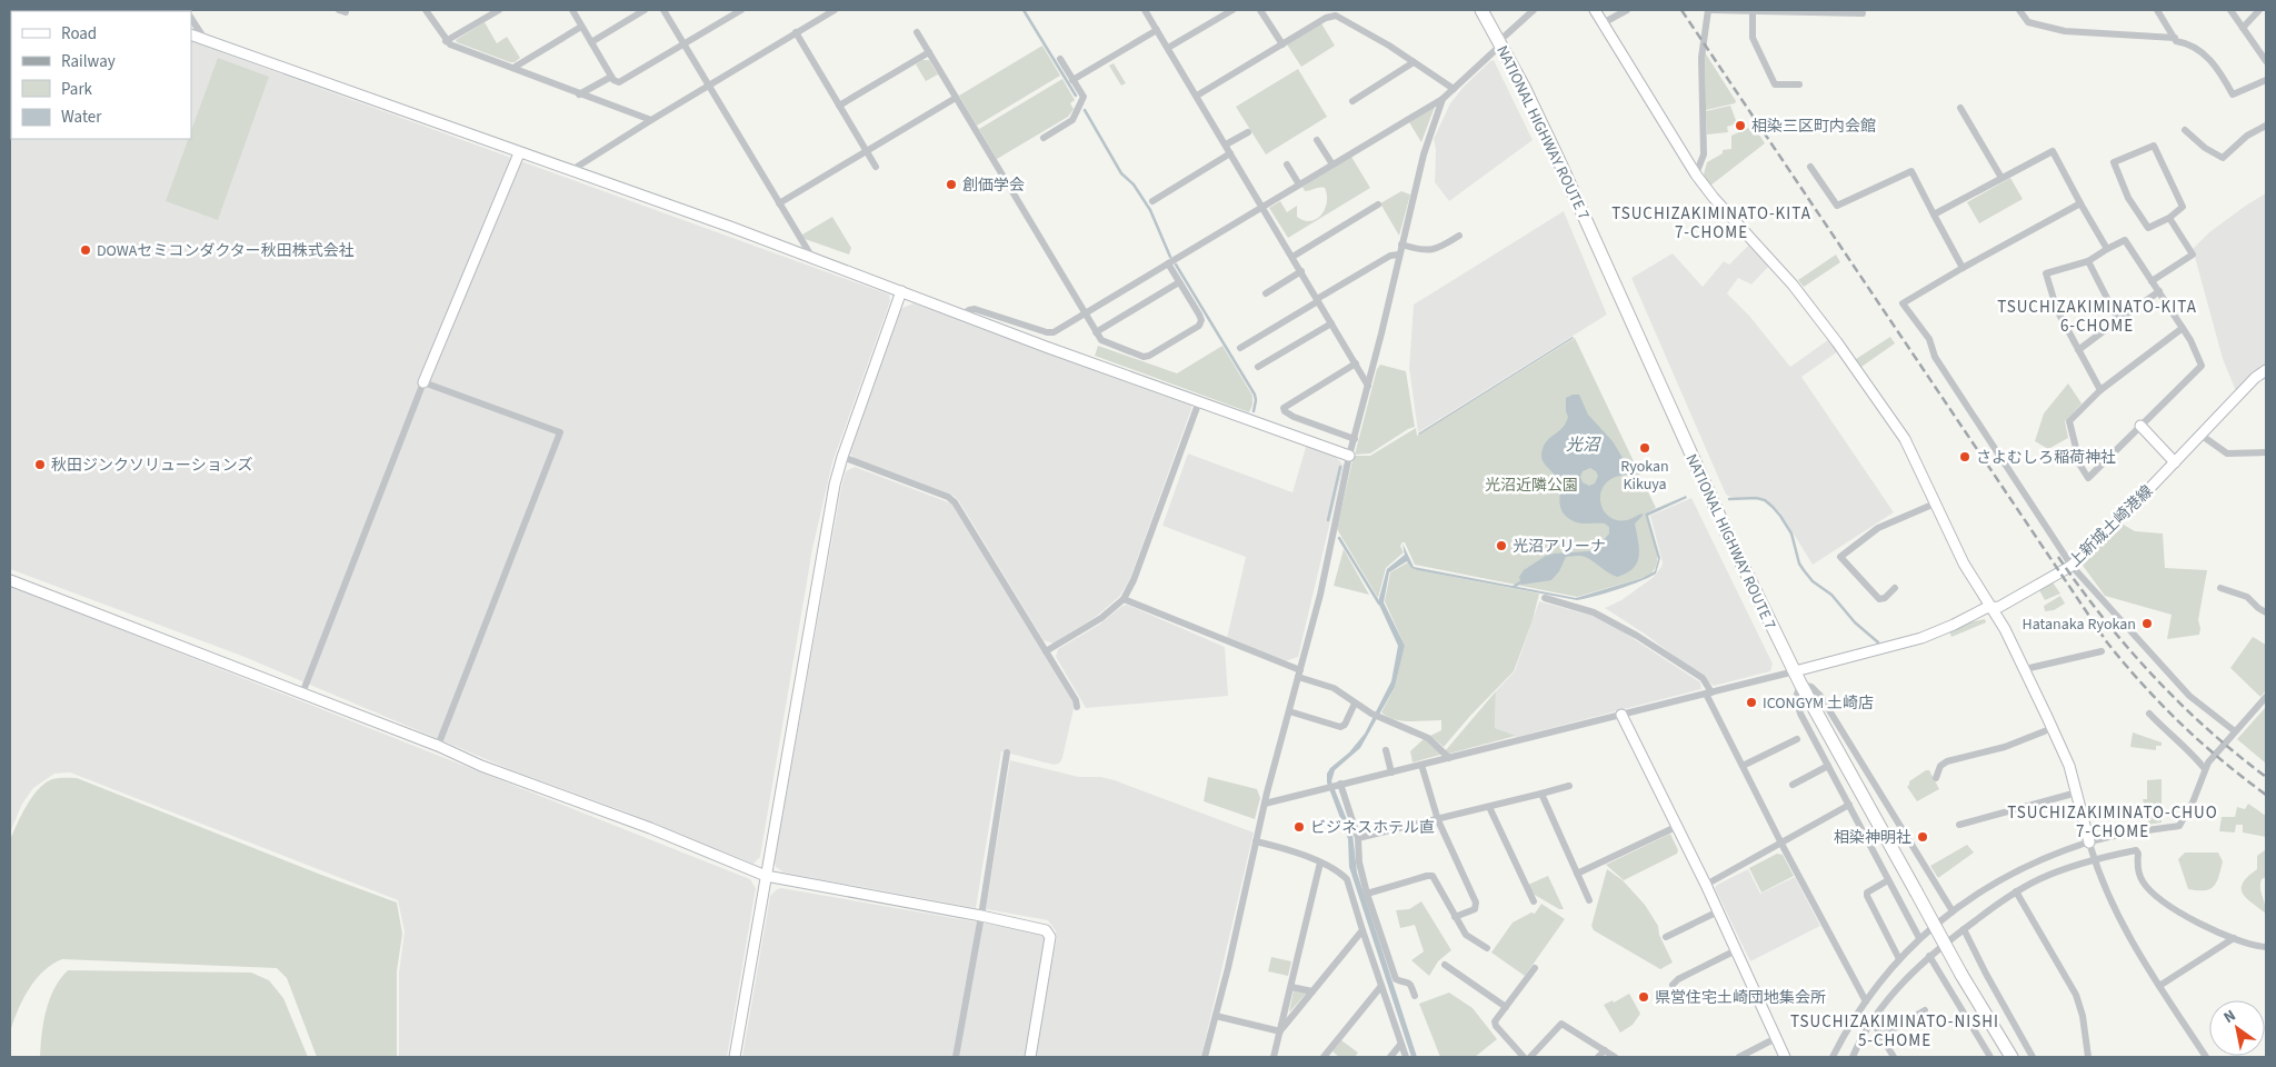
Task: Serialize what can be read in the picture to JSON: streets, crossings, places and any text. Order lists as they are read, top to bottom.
{
  "streets": {
    "highway": ["NATIONAL HIGHWAY ROUTE 7"],
    "street": ["上新城土崎港線"]
  },
  "crossings": [
    ["NATIONAL HIGHWAY ROUTE 7", "上新城土崎港線"]
  ],
  "districts": [
    "TSUCHIZAKIMINATO-KITA 7-CHOME",
    "TSUCHIZAKIMINATO-KITA 6-CHOME",
    "TSUCHIZAKIMINATO-CHUO 7-CHOME",
    "TSUCHIZAKIMINATO-NISHI 5-CHOME"
  ],
  "water": ["光沼"],
  "parks": ["光沼近隣公園"],
  "places": [
    "相染三区町内会館",
    "創価学会",
    "DOWAセミコンダクター秋田株式会社",
    "Ryokan Kikuya",
    "さよむしろ稲荷神社",
    "秋田ジンクソリューションズ",
    "光沼アリーナ",
    "Hatanaka Ryokan",
    "ICONGYM 土崎店",
    "ビジネスホテル直",
    "相染神明社",
    "県営住宅土崎団地集会所"
  ],
  "legend": [
    "Road",
    "Railway",
    "Park",
    "Water"
  ],
  "north": "top left"
}
